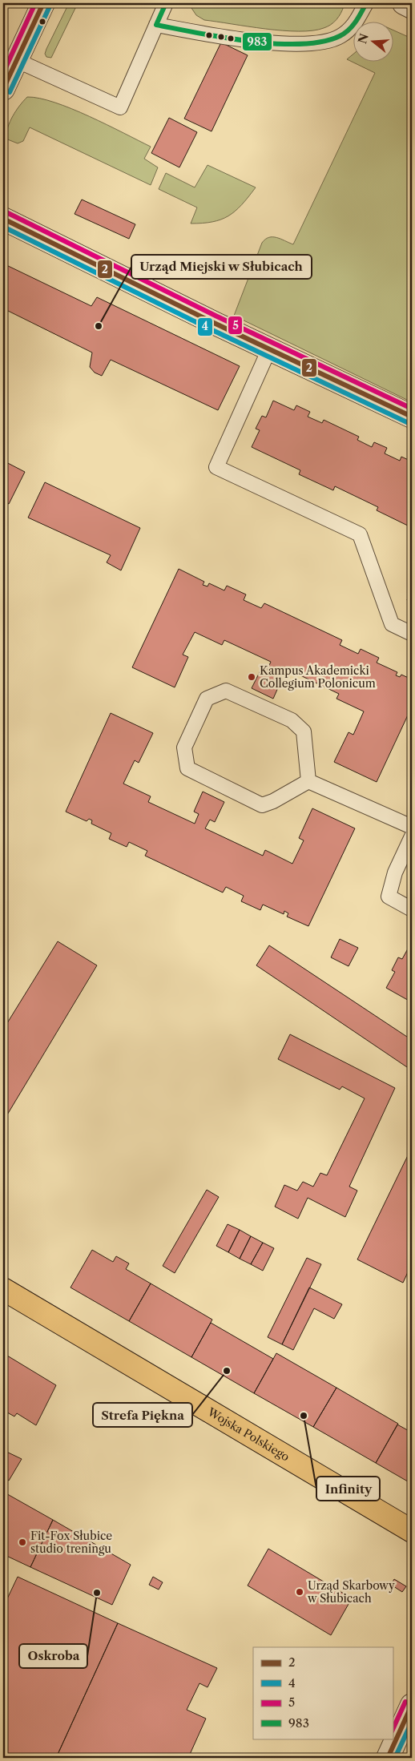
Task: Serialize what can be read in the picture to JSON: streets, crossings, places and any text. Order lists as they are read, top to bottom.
{
  "streets": {
    "main road": ["Wojska Polskiego"]
  },
  "places": [
    "Urząd Miejski w Słubicach",
    "Kampus Akademicki Collegium Polonicum",
    "Strefa Piękna",
    "Infinity",
    "Fit-Fox Słubice studio treningu",
    "Urząd Skarbowy w Słubicach",
    "Oskroba"
  ],
  "lines": [
    "transit line 2",
    "transit line 5",
    "transit line 983",
    "transit line 4"
  ],
  "legend": [
    "2",
    "4",
    "5",
    "983"
  ],
  "north": "left"
}
